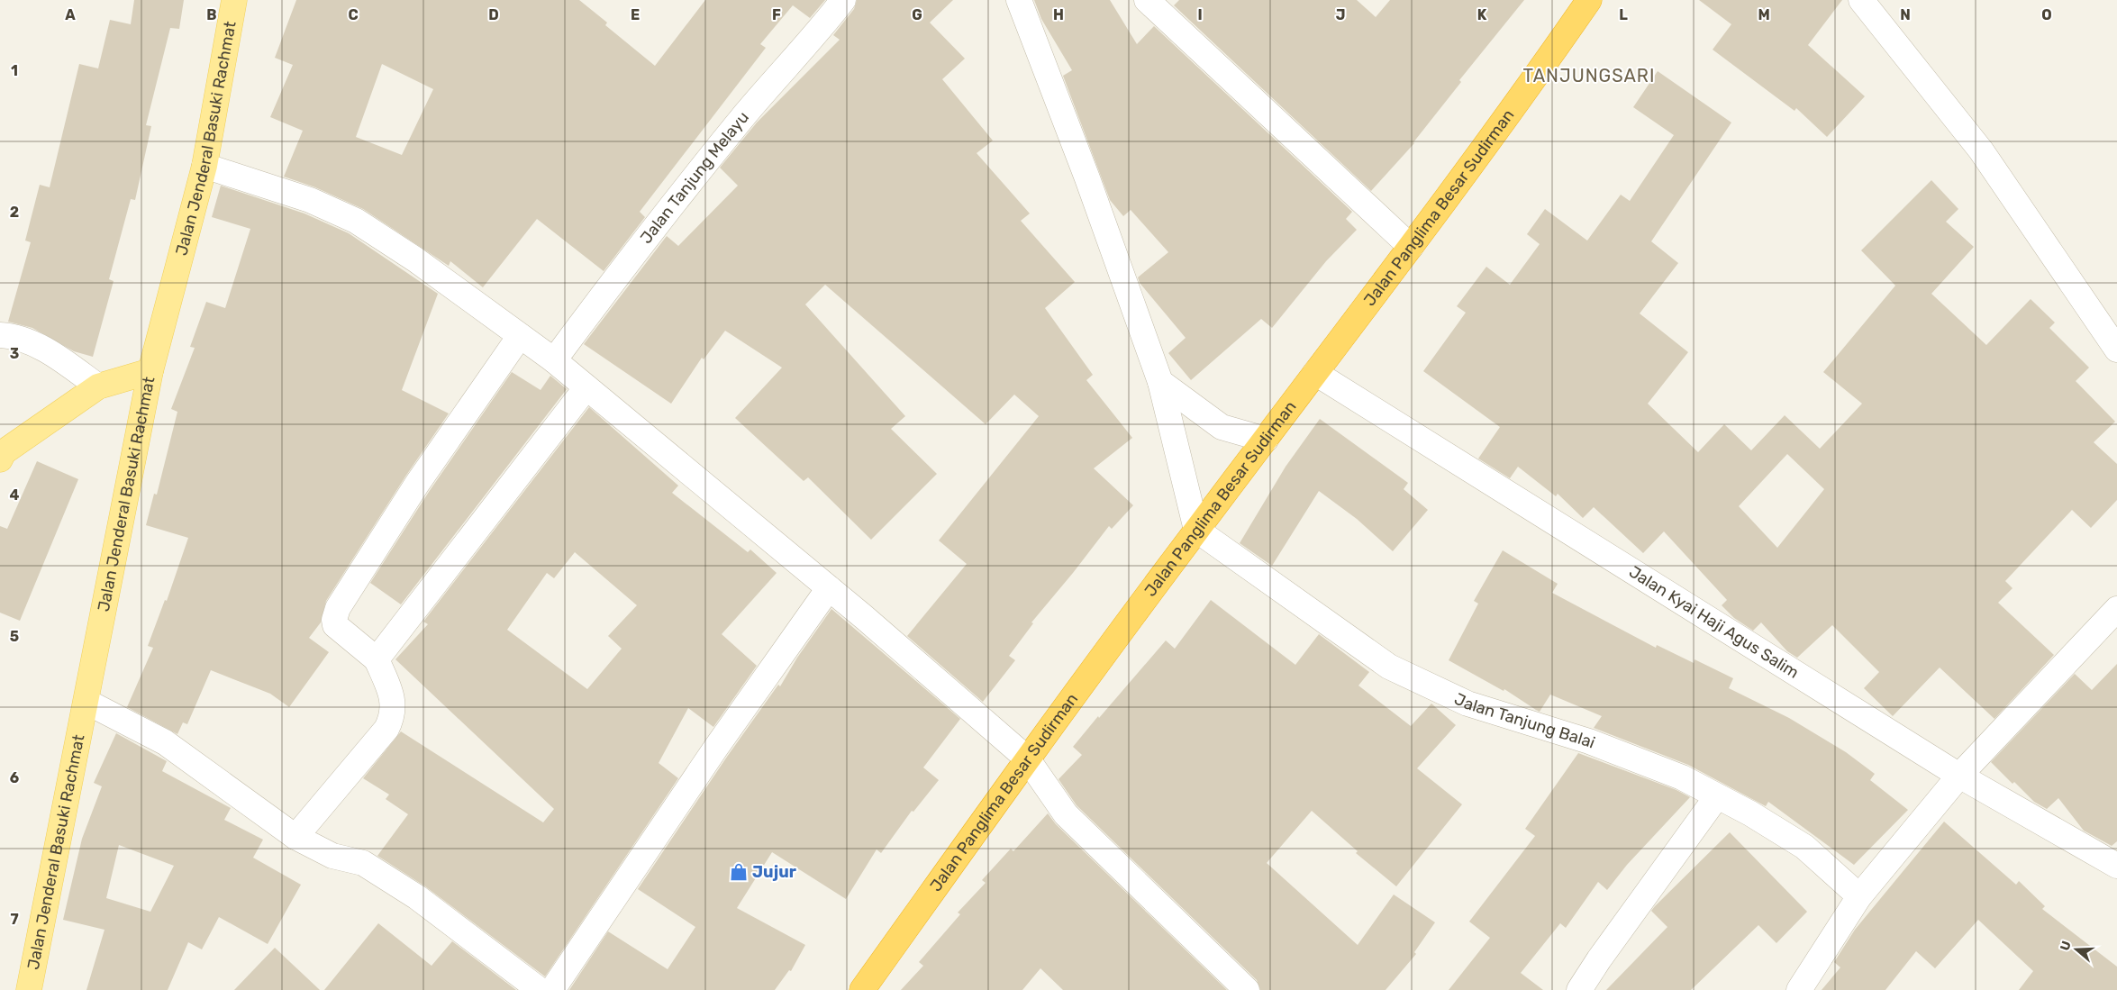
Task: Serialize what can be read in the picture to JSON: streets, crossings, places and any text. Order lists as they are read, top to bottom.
{
  "streets": {
    "highway": ["Jalan Panglima Besar Sudirman"],
    "main road": ["Jalan Jenderal Basuki Rachmat"],
    "street": ["Jalan Tanjung Melayu", "Jalan Kyai Haji Agus Salim", "Jalan Tanjung Balai"]
  },
  "crossings": [
    ["Jalan Panglima Besar Sudirman", "Jalan Kyai Haji Agus Salim"],
    ["Jalan Panglima Besar Sudirman", "Jalan Tanjung Balai"]
  ],
  "districts": ["TANJUNGSARI"],
  "places": {
    "shop": ["Jujur"]
  },
  "north": "left",
  "grid": {
    "columns": [
      "A",
      "B",
      "C",
      "D",
      "E",
      "F",
      "G",
      "H",
      "I",
      "J",
      "K",
      "L",
      "M",
      "N",
      "O"
    ],
    "rows": [
      "1",
      "2",
      "3",
      "4",
      "5",
      "6",
      "7"
    ]
  }
}
